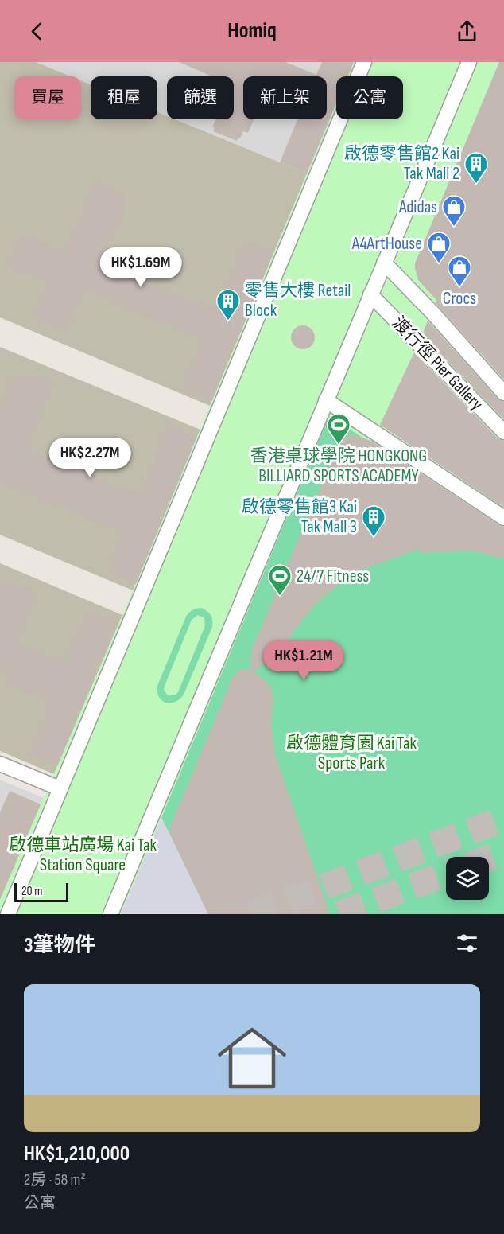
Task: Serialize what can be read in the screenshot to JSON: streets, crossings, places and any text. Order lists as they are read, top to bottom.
{
  "streets": {
    "street": ["渡行徑 Pier Gallery"]
  },
  "parks": ["啟德體育園 Kai Tak Sports Park", "啟德車站廣場 Kai Tak Station Square"],
  "places": {
    "building": ["啟德零售館2 Kai Tak Mall 2", "零售大樓 Retail Block", "啟德零售館3 Kai Tak Mall 3"],
    "shop": ["Adidas", "A4ArtHouse", "Crocs"],
    "sports": ["香港桌球學院 HONGKONG BILLIARD SPORTS ACADEMY", "24/7 Fitness"]
  },
  "scale_bar": "20 m",
  "page": {
    "header": "Homiq",
    "chip": [
      "買屋",
      "租屋",
      "篩選",
      "新上架",
      "公寓"
    ],
    "price": ["HK$1.69M", "HK$2.27M", "HK$1.21M"],
    "scale": "20 m",
    "heading": "3筆物件",
    "list": [
      {
        "name": "HK$1,210,000",
        "note": "2房 · 58 m² · 公寓"
      }
    ]
  }
}
